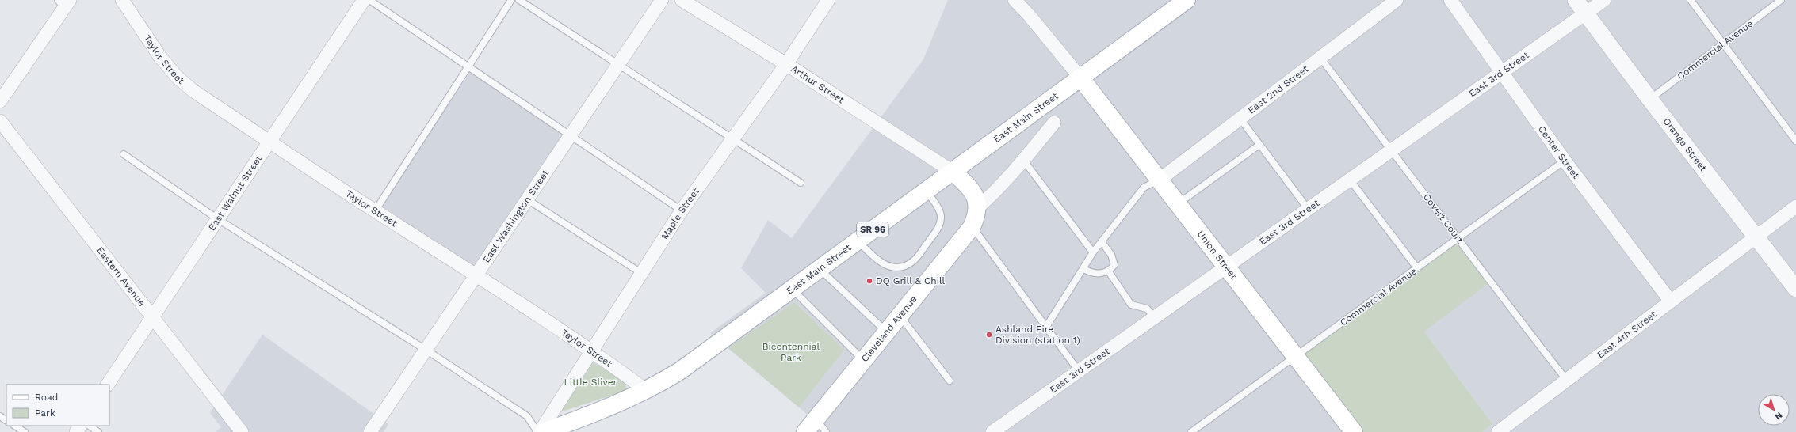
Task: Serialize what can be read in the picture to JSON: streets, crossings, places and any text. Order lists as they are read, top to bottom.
{
  "streets": {
    "main road": [
      "East Main Street",
      "SR 96",
      "Union Street",
      "Cleveland Avenue"
    ],
    "street": [
      "Taylor Street",
      "East 3rd Street",
      "Arthur Street",
      "East 2nd Street",
      "Orange Street",
      "Center Street",
      "East Walnut Street",
      "Maple Street",
      "East Washington Street",
      "Eastern Avenue",
      "East 4th Street"
    ],
    "lane": ["Commercial Avenue", "Covert Court"]
  },
  "crossings": [
    ["Commercial Avenue", "Orange Street"],
    ["Commercial Avenue", "Center Street"],
    ["Commercial Avenue", "Covert Court"],
    ["Commercial Avenue", "Union Street"],
    ["Taylor Street", "East Main Street"],
    ["Taylor Street", "East Walnut Street"],
    ["Taylor Street", "Maple Street"],
    ["Taylor Street", "East Washington Street"],
    ["East 3rd Street", "Orange Street"],
    ["East 3rd Street", "Center Street"],
    ["East 3rd Street", "Covert Court"],
    ["East 3rd Street", "Union Street"],
    ["Arthur Street", "East Main Street"],
    ["Arthur Street", "Maple Street"],
    ["East 2nd Street", "Covert Court"],
    ["East 2nd Street", "Union Street"],
    ["East Main Street", "Union Street"],
    ["Orange Street", "East 4th Street"],
    ["Center Street", "East 4th Street"],
    ["East Walnut Street", "Eastern Avenue"],
    ["Covert Court", "East 4th Street"]
  ],
  "parks": ["Bicentennial Park", "Little Sliver"],
  "places": ["DQ Grill & Chill", "Ashland Fire Division (station 1)"],
  "legend": ["Road", "Park"],
  "north": "bottom right"
}
